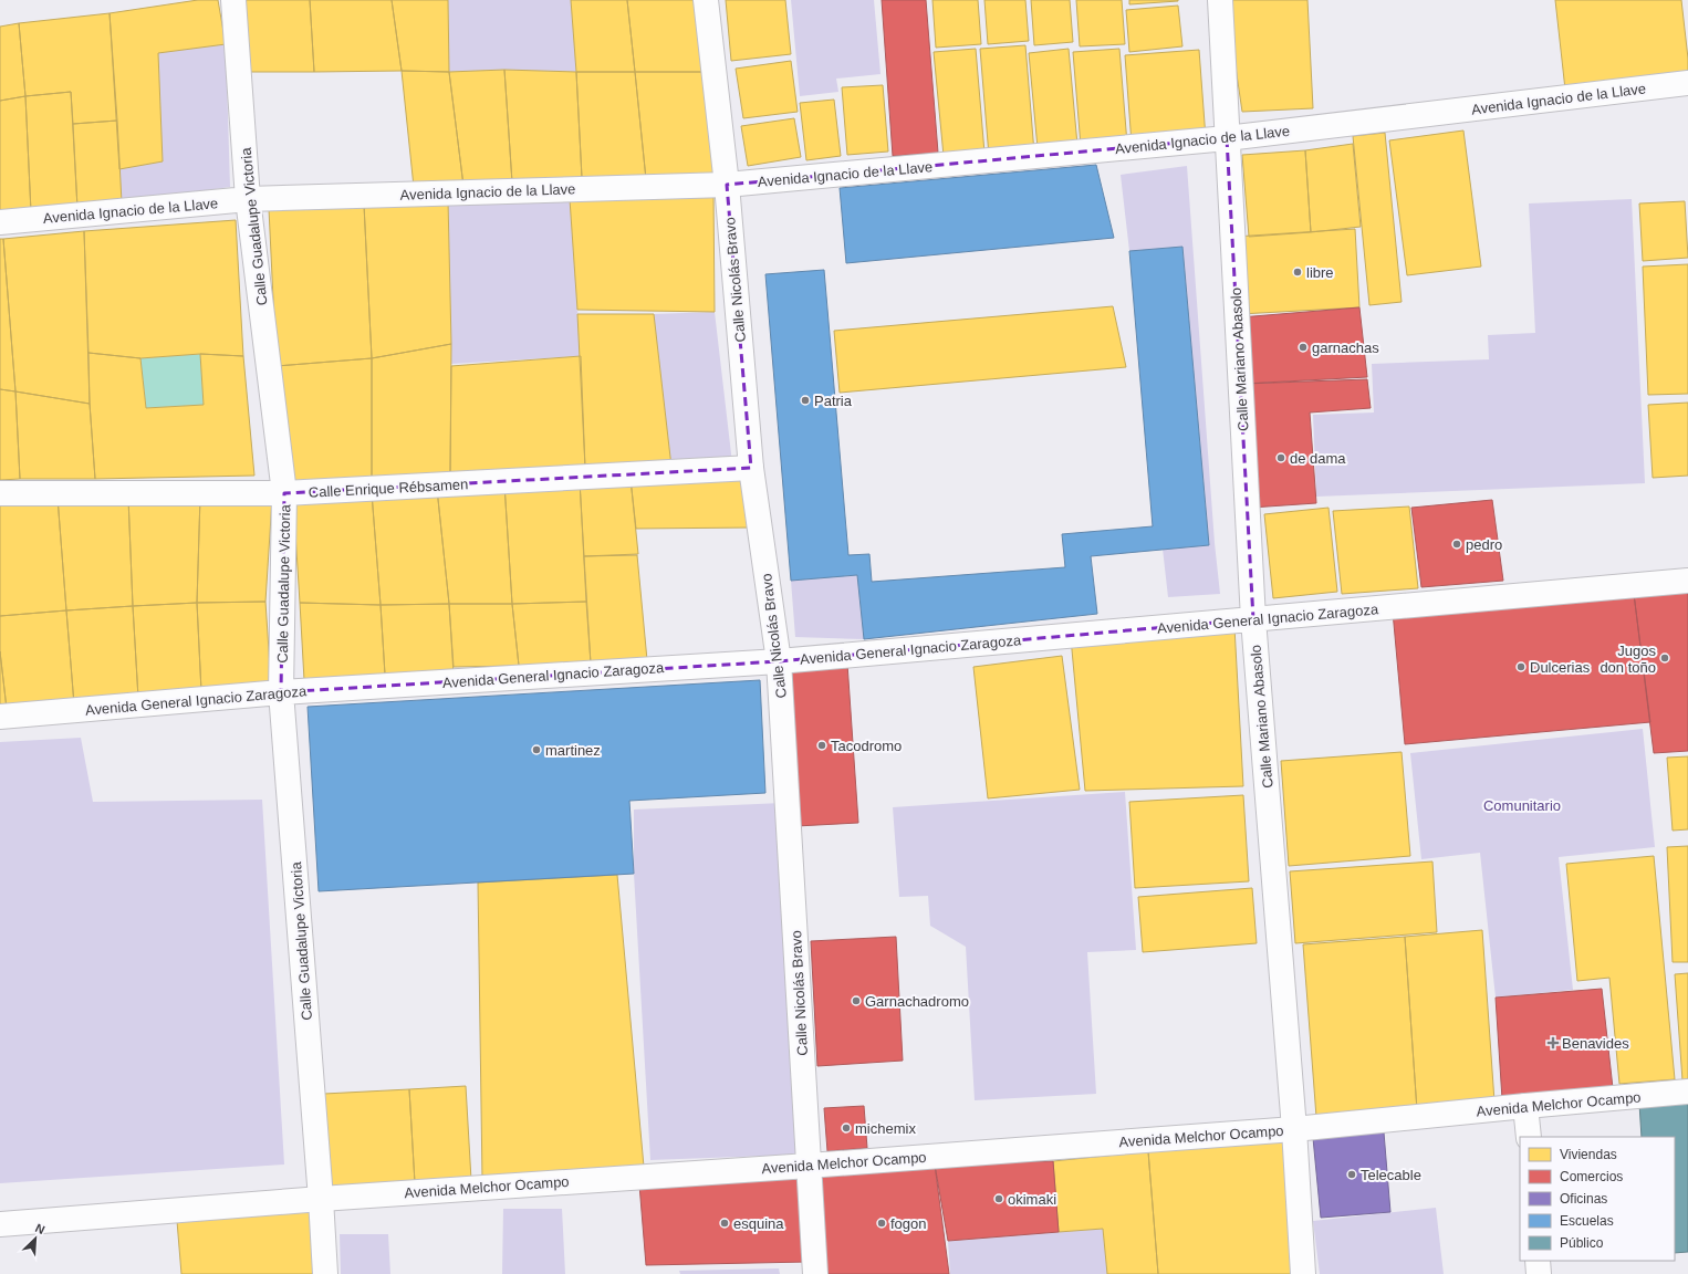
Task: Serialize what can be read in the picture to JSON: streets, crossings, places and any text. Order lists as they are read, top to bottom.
{
  "streets": {
    "street": [
      "Avenida Ignacio de la Llave",
      "Calle Guadalupe Victoria",
      "Calle Nicolás Bravo",
      "Calle Mariano Abasolo",
      "Calle Enrique Rébsamen",
      "Avenida General Ignacio Zaragoza",
      "Avenida Melchor Ocampo"
    ]
  },
  "crossings": [
    ["Avenida Ignacio de la Llave", "Calle Guadalupe Victoria"],
    ["Avenida Ignacio de la Llave", "Calle Nicolás Bravo"],
    ["Avenida Ignacio de la Llave", "Calle Mariano Abasolo"],
    ["Calle Guadalupe Victoria", "Calle Enrique Rébsamen"],
    ["Calle Guadalupe Victoria", "Avenida General Ignacio Zaragoza"],
    ["Calle Guadalupe Victoria", "Avenida Melchor Ocampo"],
    ["Calle Nicolás Bravo", "Calle Enrique Rébsamen"],
    ["Calle Nicolás Bravo", "Avenida General Ignacio Zaragoza"],
    ["Calle Nicolás Bravo", "Avenida Melchor Ocampo"],
    ["Calle Mariano Abasolo", "Avenida General Ignacio Zaragoza"],
    ["Calle Mariano Abasolo", "Avenida Melchor Ocampo"]
  ],
  "parks": ["Comunitario"],
  "places": {
    "other": [
      "libre",
      "garnachas",
      "Patria",
      "de dama",
      "pedro",
      "Jugos don toño",
      "Dulcerias",
      "Tacodromo",
      "martinez",
      "Garnachadromo",
      "michemix",
      "Telecable",
      "okimaki",
      "esquina",
      "fogon"
    ],
    "health": ["Benavides"]
  },
  "legend": [
    "Viviendas",
    "Comercios",
    "Oficinas",
    "Escuelas",
    "Público"
  ],
  "north": "top right"
}
